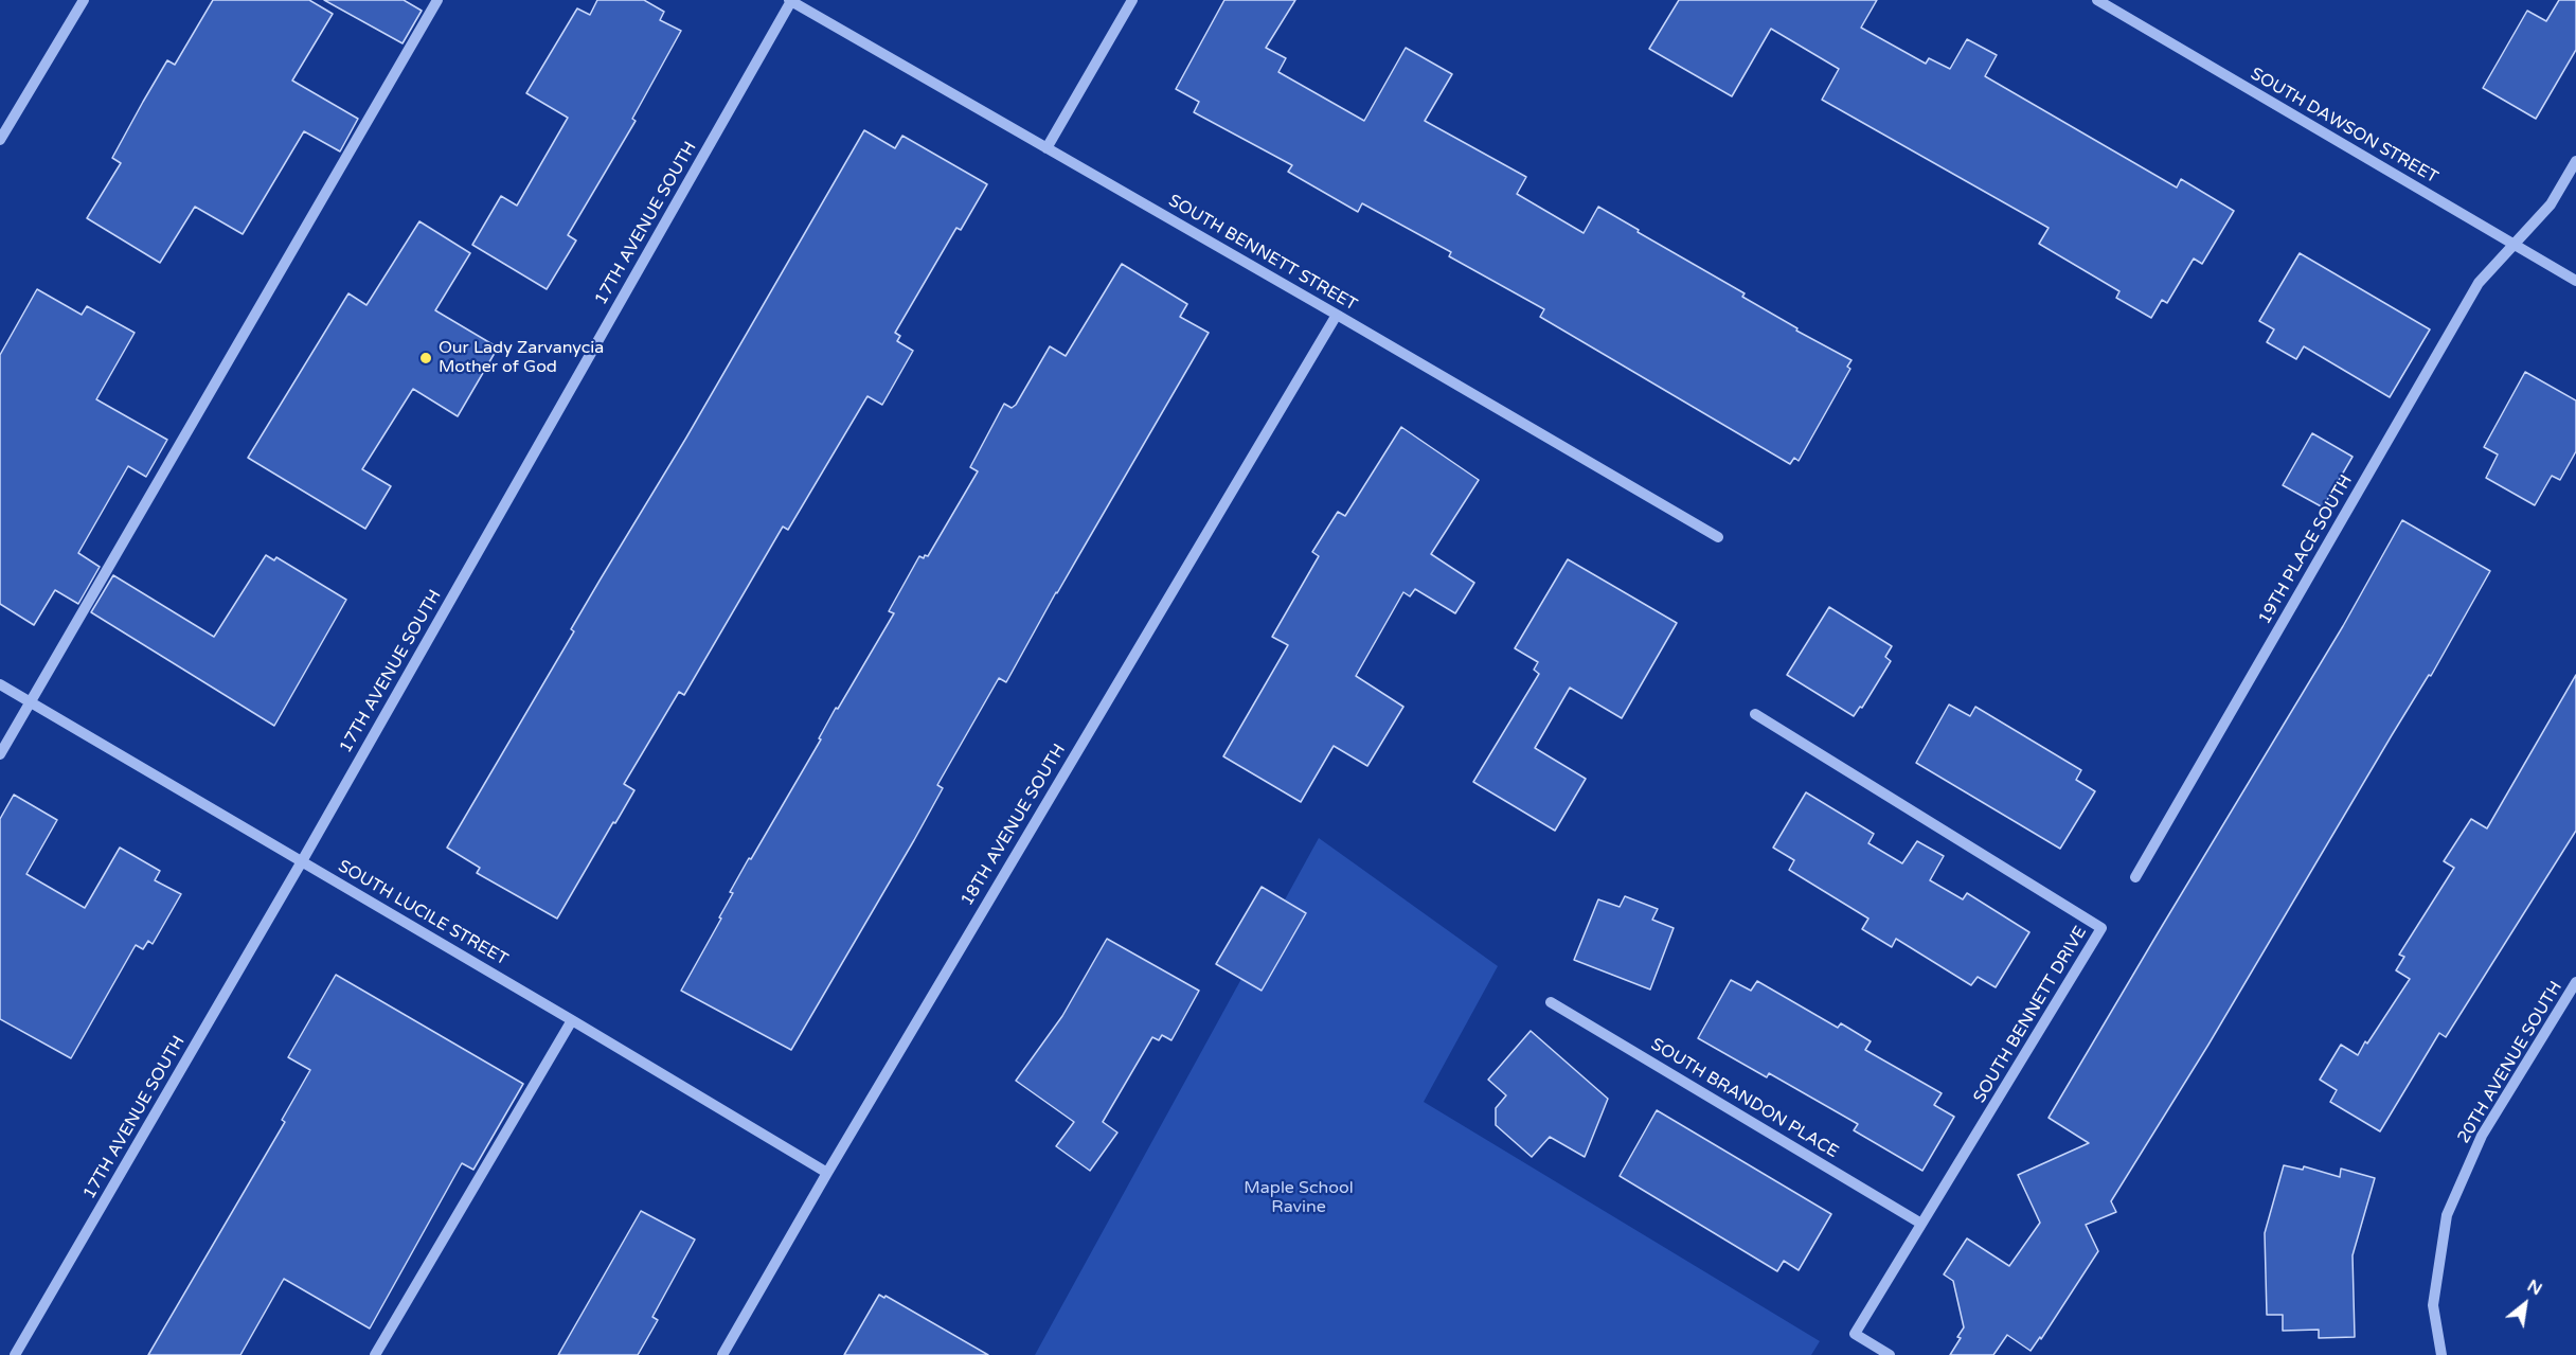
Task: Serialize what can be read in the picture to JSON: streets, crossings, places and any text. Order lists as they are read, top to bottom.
{
  "streets": {
    "street": [
      "SOUTH DAWSON STREET",
      "17TH AVENUE SOUTH",
      "SOUTH BENNETT STREET",
      "19TH PLACE SOUTH",
      "18TH AVENUE SOUTH",
      "SOUTH LUCILE STREET",
      "SOUTH BENNETT DRIVE",
      "20TH AVENUE SOUTH",
      "SOUTH BRANDON PLACE"
    ]
  },
  "crossings": [
    ["SOUTH DAWSON STREET", "19TH PLACE SOUTH"],
    ["17TH AVENUE SOUTH", "SOUTH BENNETT STREET"],
    ["17TH AVENUE SOUTH", "SOUTH LUCILE STREET"],
    ["SOUTH BENNETT STREET", "18TH AVENUE SOUTH"],
    ["18TH AVENUE SOUTH", "SOUTH LUCILE STREET"],
    ["SOUTH BENNETT DRIVE", "SOUTH BRANDON PLACE"]
  ],
  "parks": ["Maple School Ravine"],
  "places": ["Our Lady Zarvanycia Mother of God"],
  "north": "top right"
}
